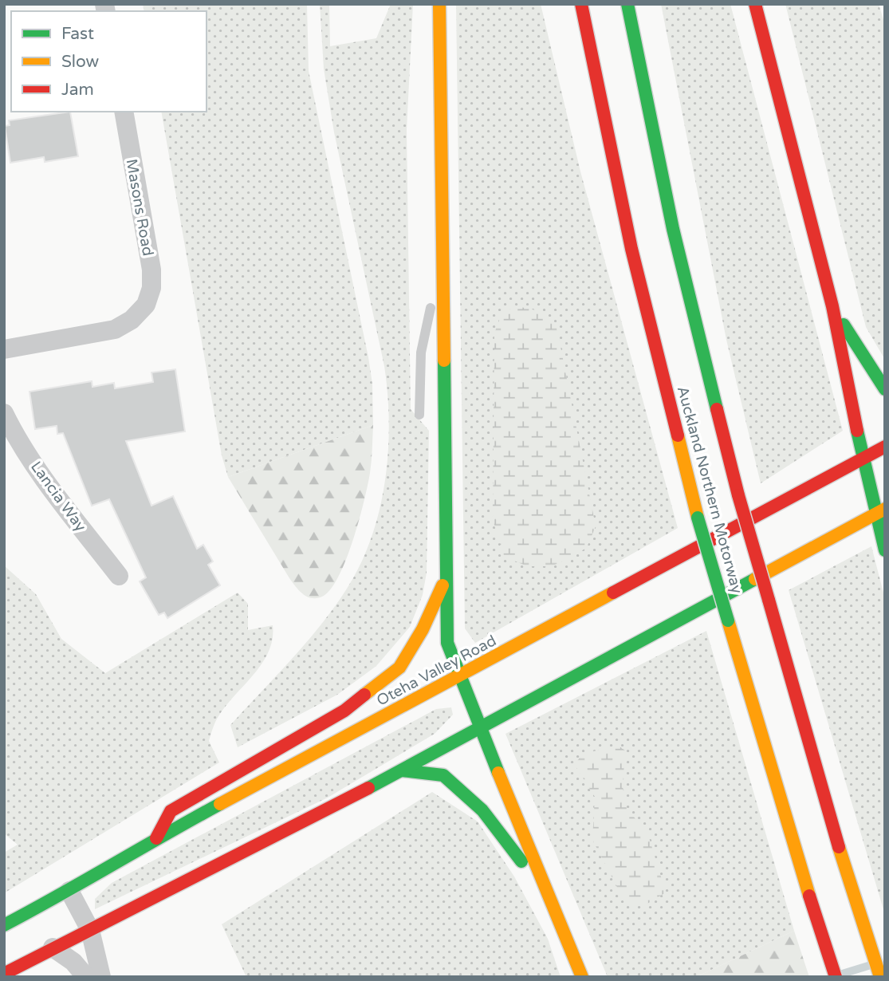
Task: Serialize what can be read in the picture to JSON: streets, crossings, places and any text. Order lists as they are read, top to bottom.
{
  "streets": {
    "main road": ["Auckland Northern Motorway", "Oteha Valley Road"],
    "street": ["Masons Road", "Lancia Way"]
  },
  "legend": ["Fast", "Slow", "Jam"]
}
